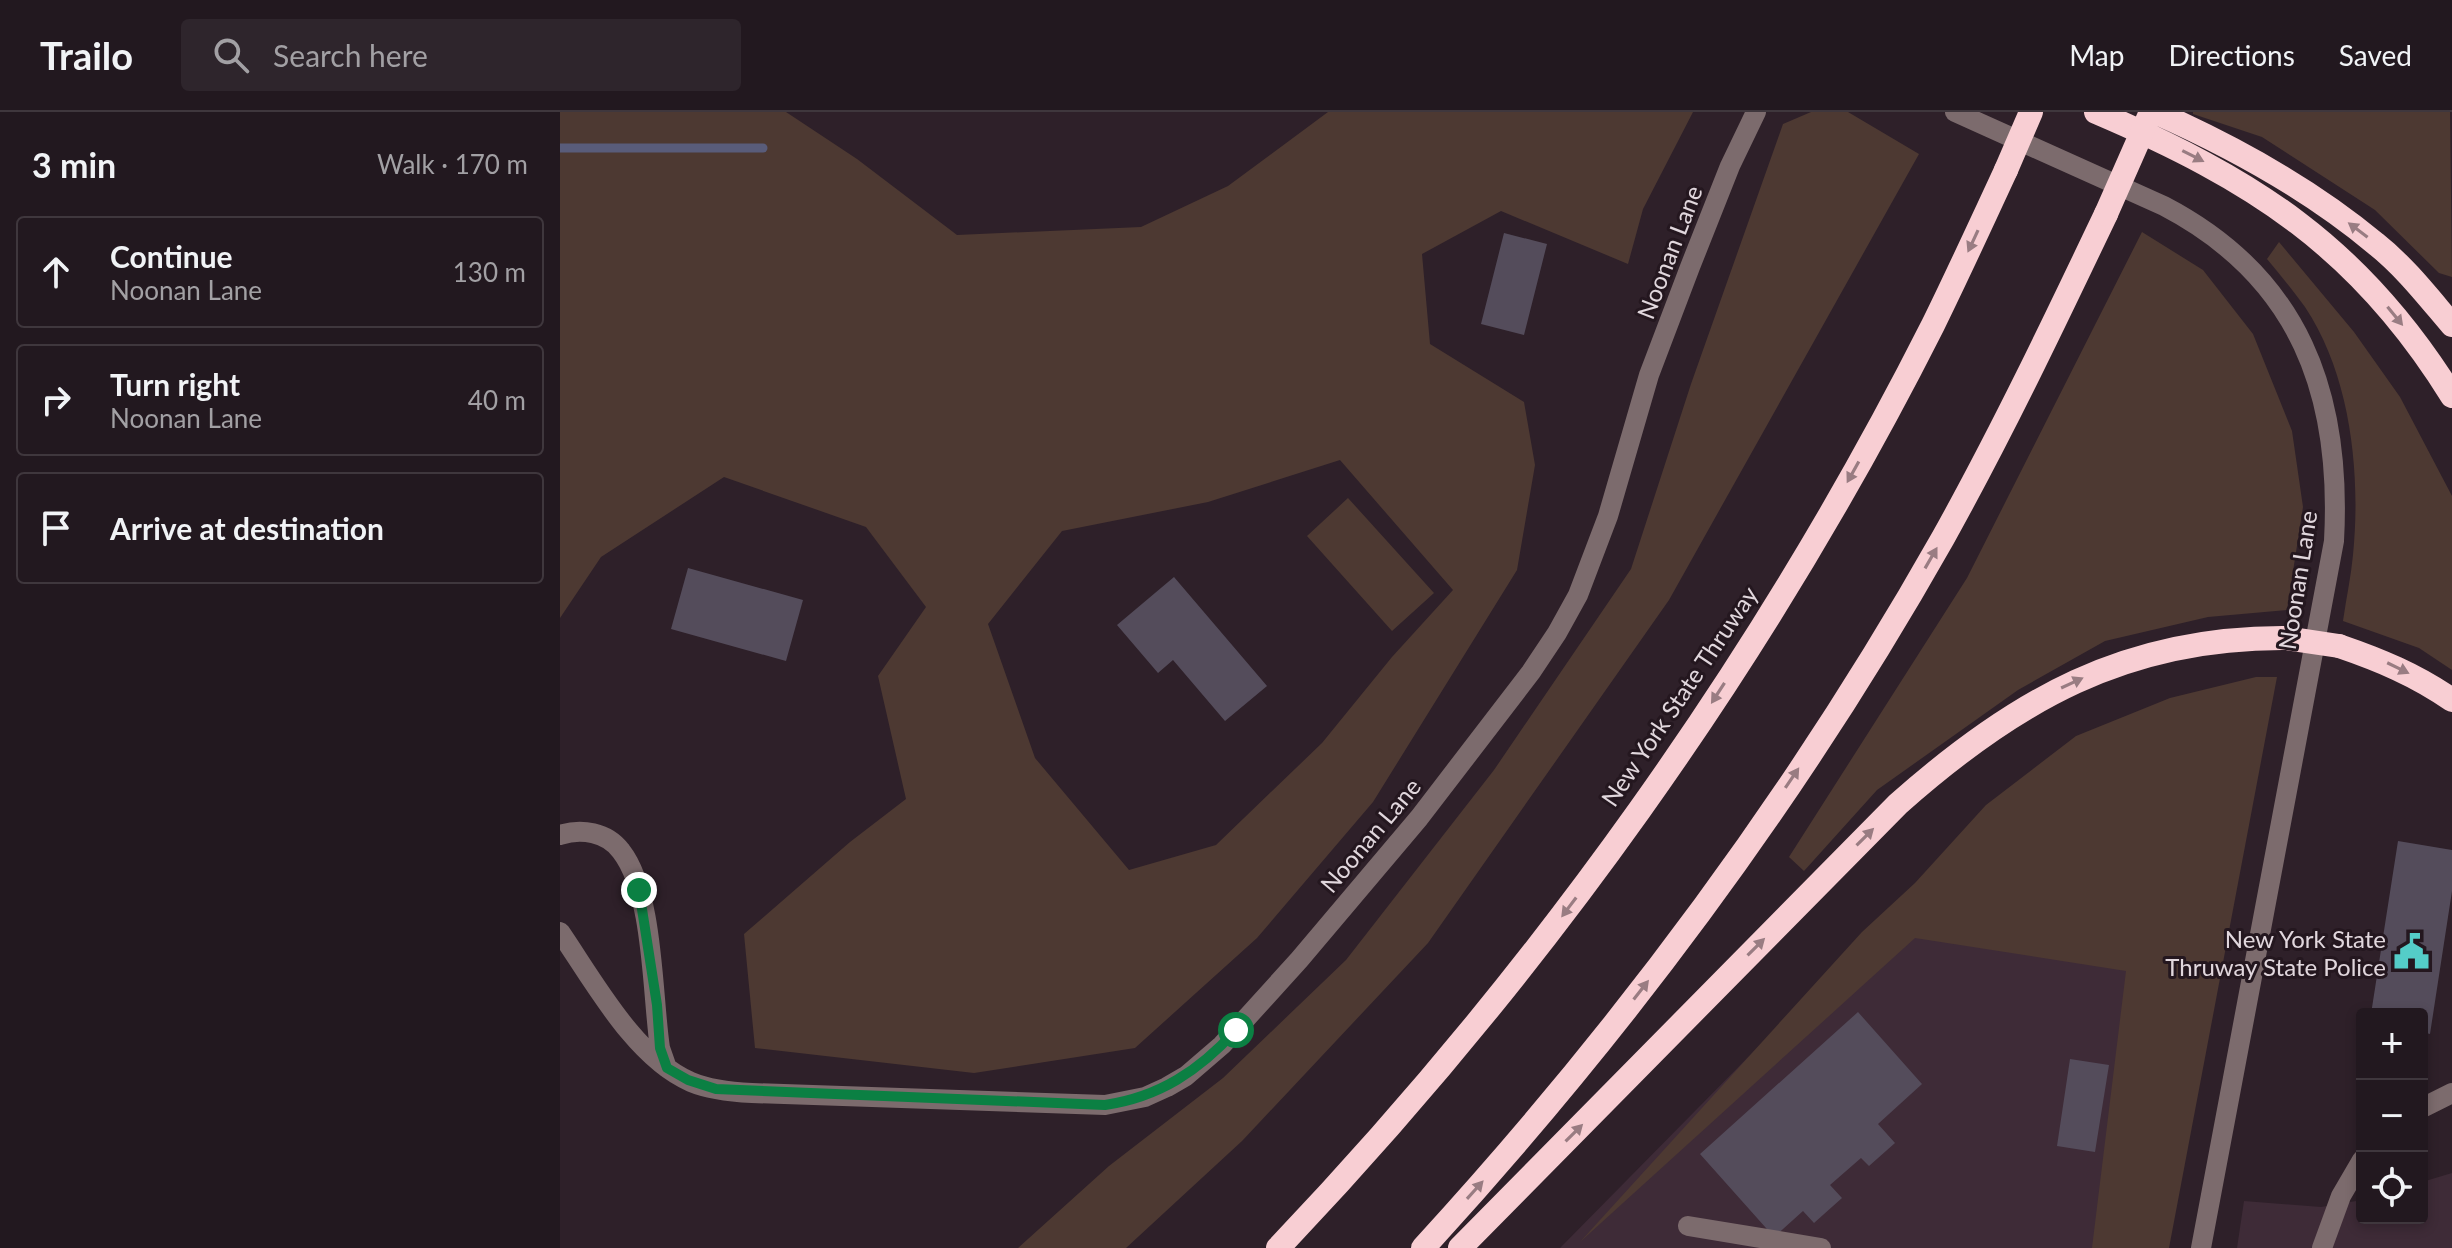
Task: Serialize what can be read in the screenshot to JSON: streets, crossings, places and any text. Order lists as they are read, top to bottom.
{
  "streets": {
    "highway": ["New York State Thruway"],
    "street": ["Noonan Lane"]
  },
  "places": {
    "public building": ["New York State Thruway State Police"]
  },
  "page": {
    "header": "Trailo",
    "search": "Search here",
    "nav": ["Map", "Directions", "Saved"],
    "heading": ["3 min", "Walk · 170 m"],
    "list": [
      ["Continue", "Noonan Lane", "130 m"],
      ["Turn right", "Noonan Lane", "40 m"],
      "Arrive at destination"
    ],
    "map_buttons": ["+", "−"]
  }
}
